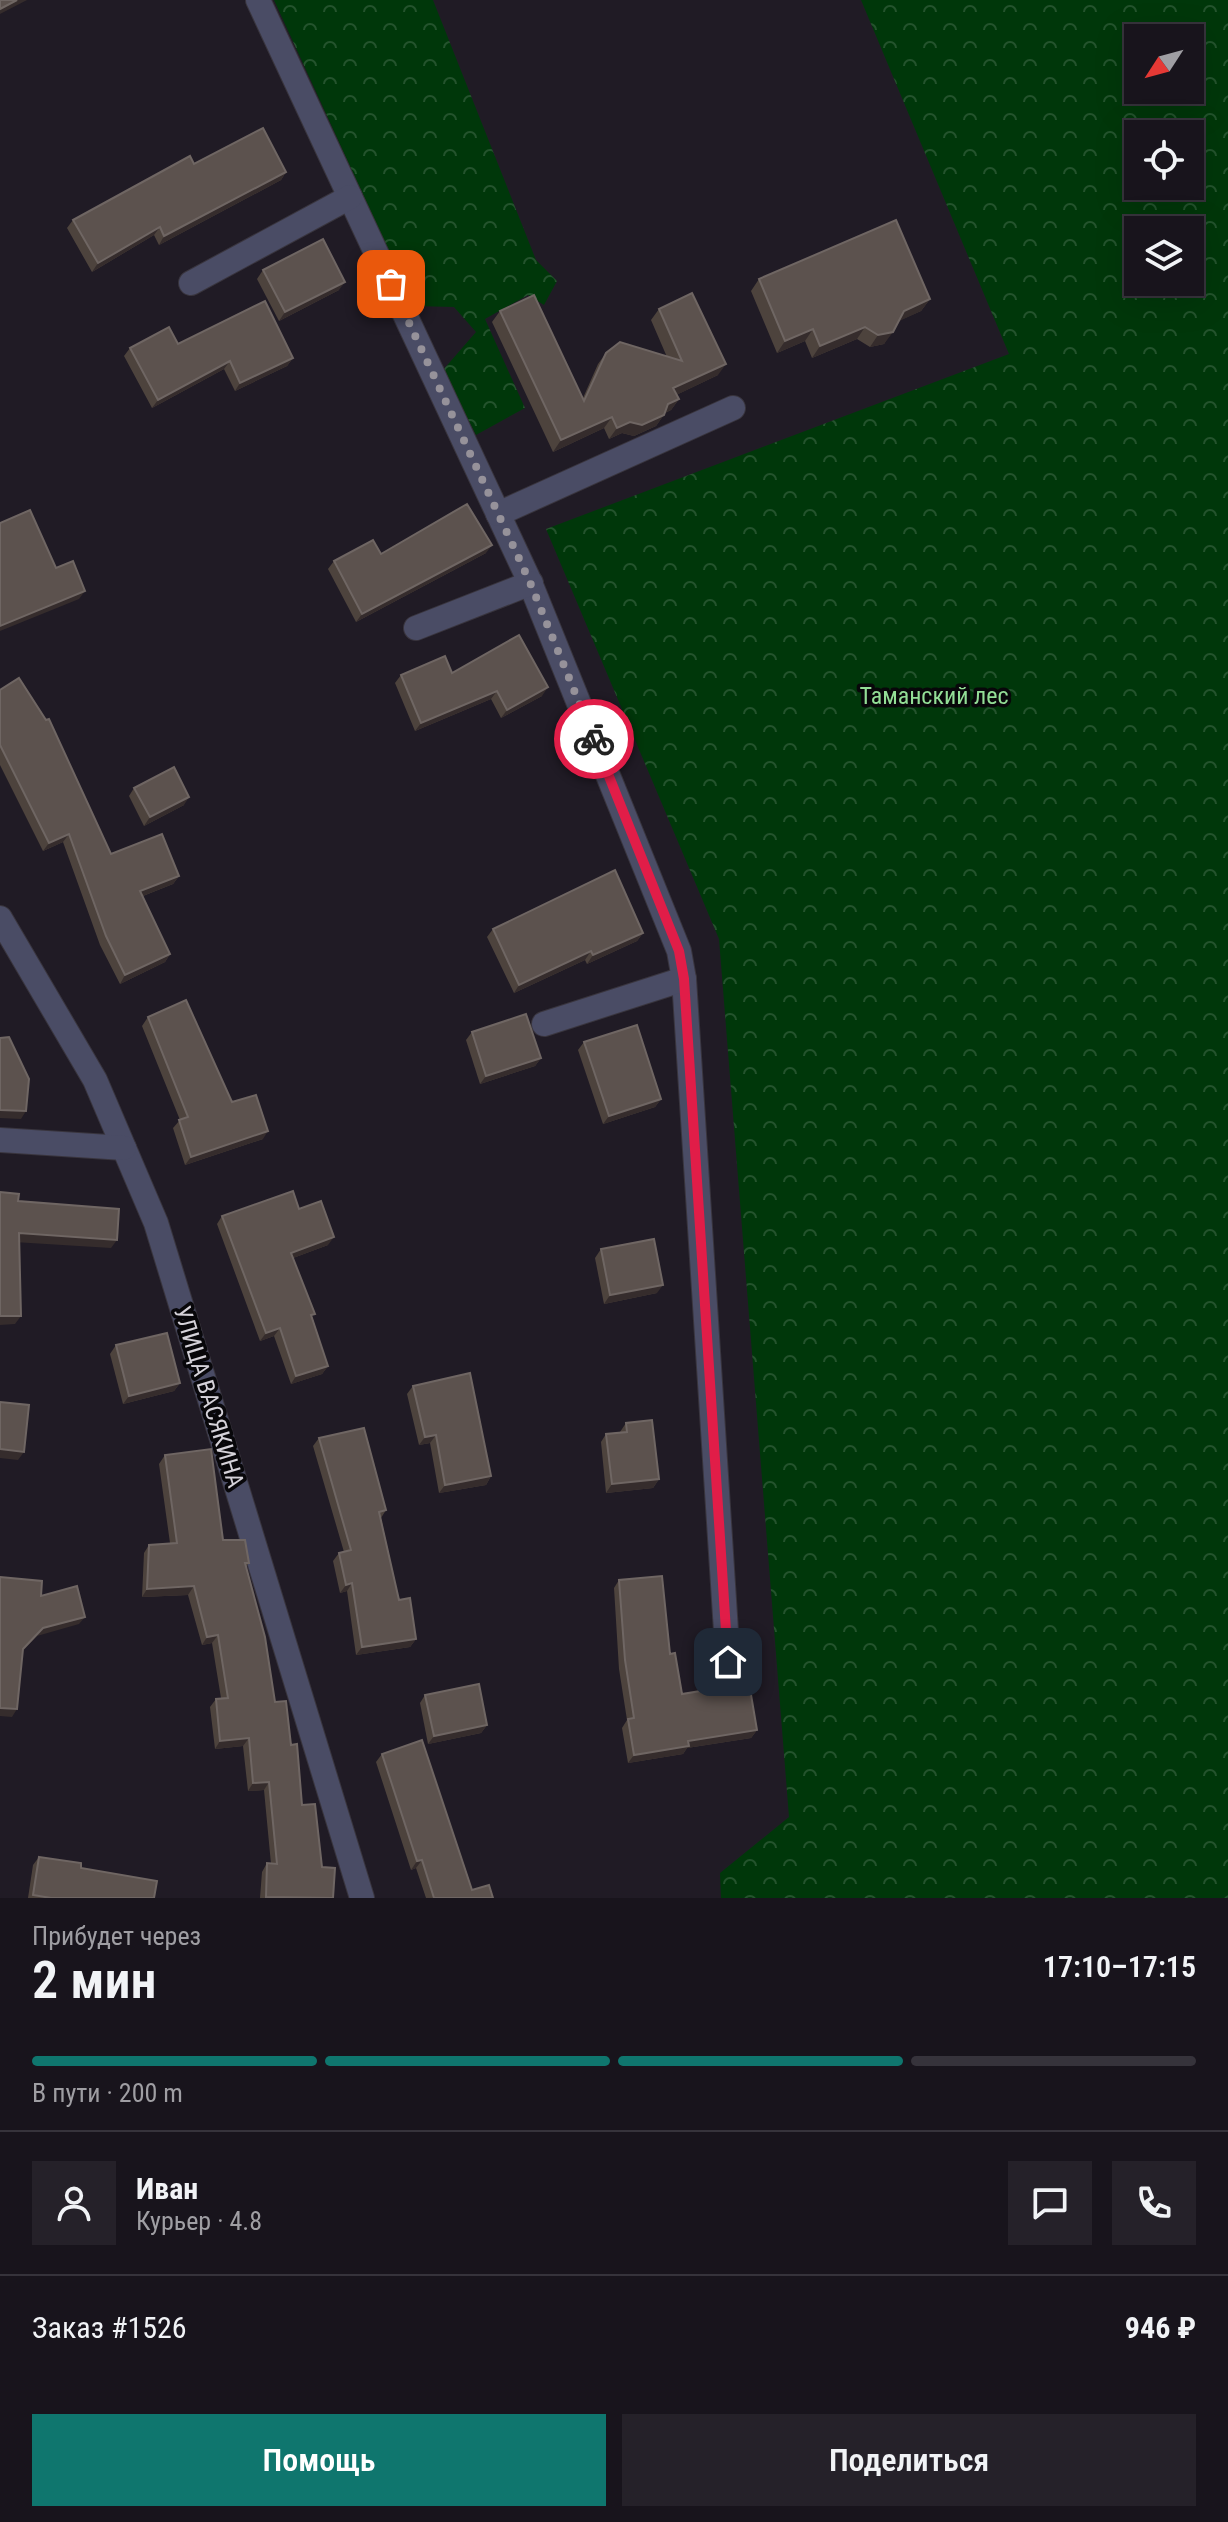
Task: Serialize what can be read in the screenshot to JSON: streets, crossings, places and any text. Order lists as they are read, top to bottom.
{
  "streets": {
    "street": ["УЛИЦА ВАСЯКИНА"]
  },
  "parks": ["Таманский лес"],
  "north": "bottom left",
  "page": {
    "heading": ["2 мин", "Прибудет через", "17:10–17:15"],
    "panel": [
      "Иван",
      "Курьер · 4.8",
      "Заказ #1526",
      "946 ₽"
    ],
    "bar": "В пути · 200 m",
    "buttons": ["Помощь", "Поделиться"]
  }
}
